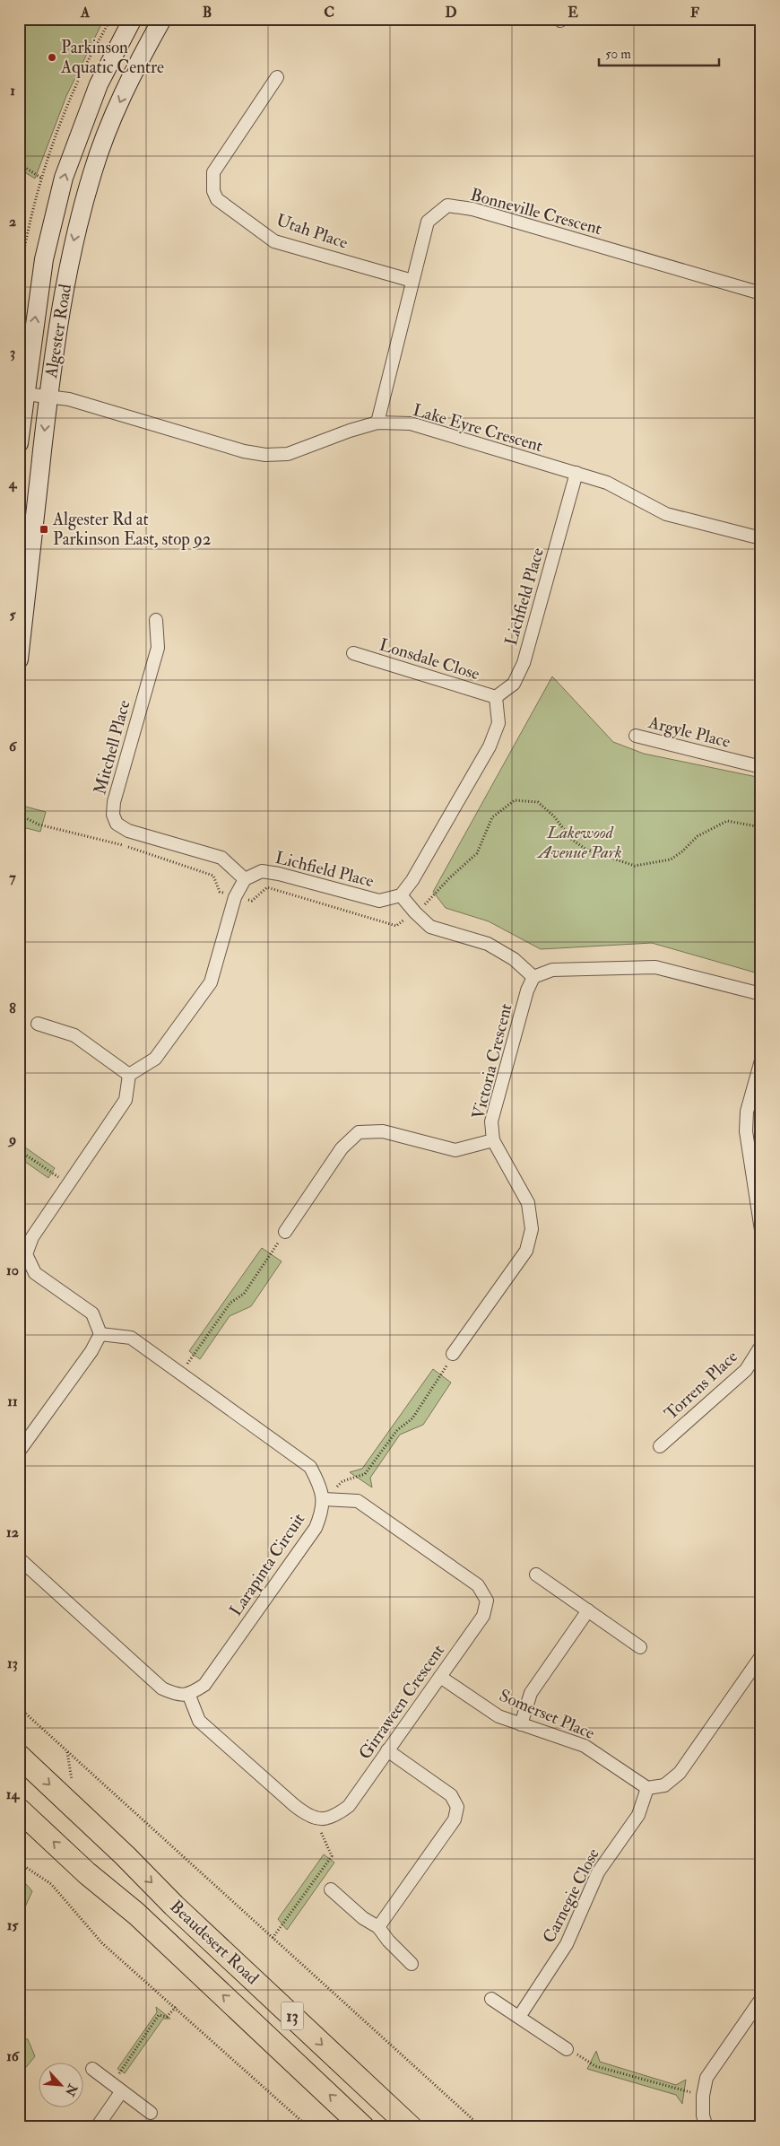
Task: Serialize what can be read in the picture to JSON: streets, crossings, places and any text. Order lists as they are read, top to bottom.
{
  "streets": {
    "highway": ["Beaudesert Road", "13"],
    "main road": ["Algester Road"],
    "street": [
      "Bonneville Crescent",
      "Utah Place",
      "Lake Eyre Crescent",
      "Lichfield Place",
      "Lonsdale Close",
      "Argyle Place",
      "Mitchell Place",
      "Victoria Crescent",
      "Torrens Place",
      "Larapinta Circuit",
      "Girraween Crescent",
      "Somerset Place",
      "Carnegie Close"
    ]
  },
  "crossings": [
    ["Bonneville Crescent", "Utah Place"],
    ["Bonneville Crescent", "Lake Eyre Crescent"],
    ["Algester Road", "Lake Eyre Crescent"],
    ["Lake Eyre Crescent", "Lichfield Place"],
    ["Lichfield Place", "Lonsdale Close"],
    ["Lichfield Place", "Mitchell Place"],
    ["Larapinta Circuit", "Girraween Crescent"],
    ["Girraween Crescent", "Somerset Place"],
    ["Somerset Place", "Carnegie Close"]
  ],
  "parks": ["Lakewood Avenue Park"],
  "places": {
    "other": ["Parkinson Aquatic Centre"],
    "transit": ["Algester Rd at Parkinson East, stop 92"]
  },
  "scale_bar": "50 m",
  "north": "bottom right",
  "grid": {
    "columns": [
      "A",
      "B",
      "C",
      "D",
      "E",
      "F"
    ],
    "rows": [
      "1",
      "2",
      "3",
      "4",
      "5",
      "6",
      "7",
      "8",
      "9",
      "10",
      "11",
      "12",
      "13",
      "14",
      "15",
      "16"
    ]
  }
}
